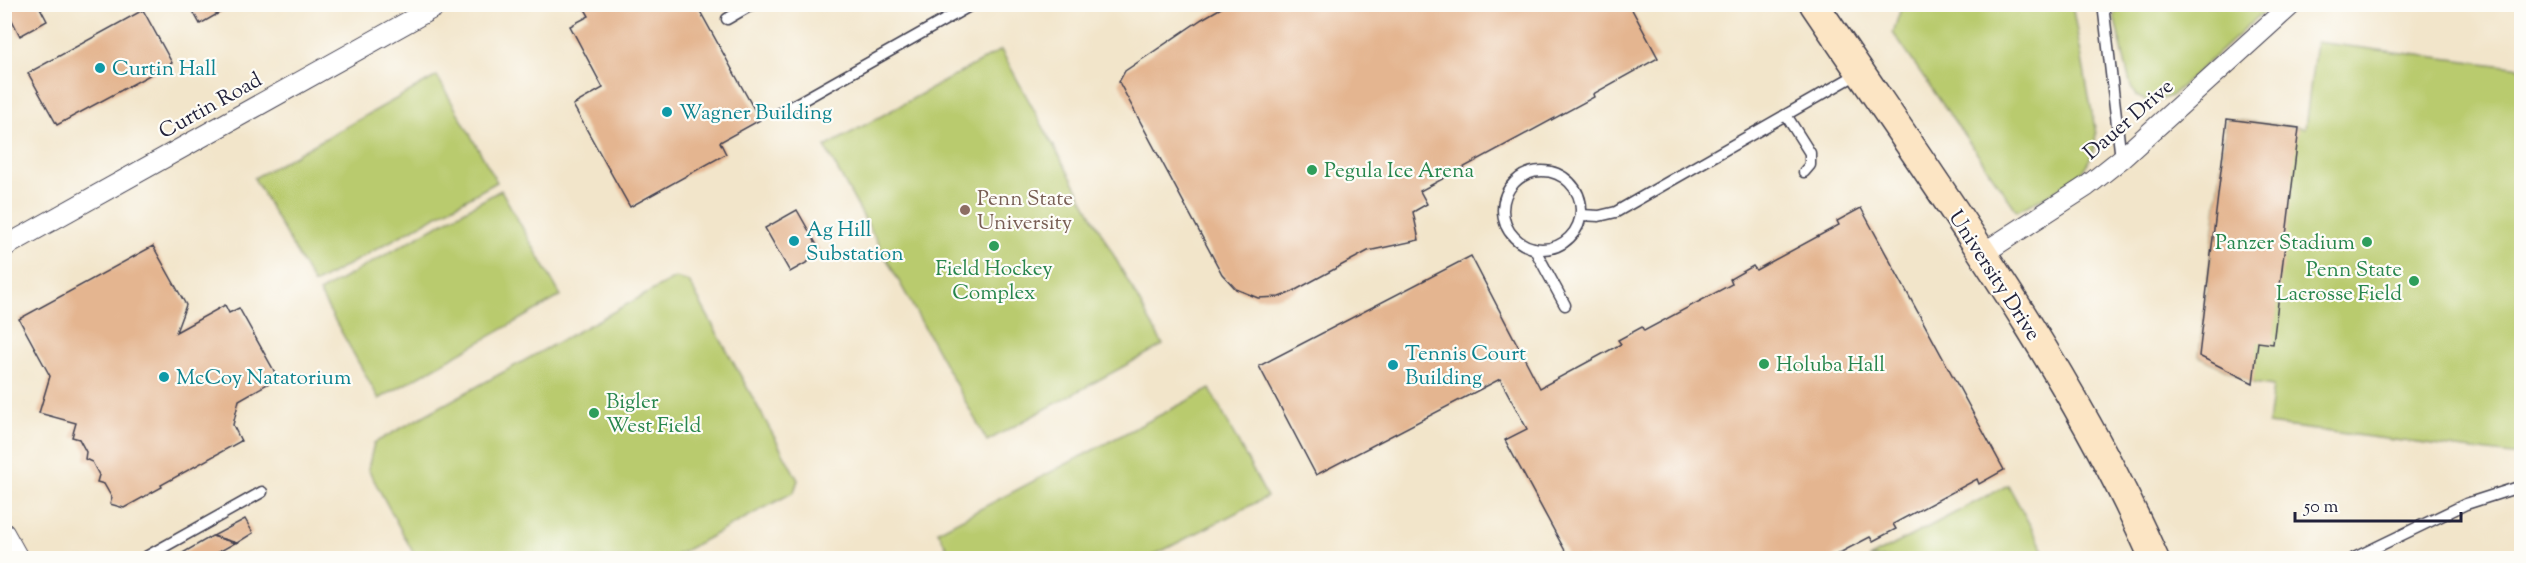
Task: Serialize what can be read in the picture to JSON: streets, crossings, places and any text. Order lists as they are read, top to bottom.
{
  "streets": {
    "main road": ["University Drive"],
    "street": ["Curtin Road", "Dauer Drive"]
  },
  "crossings": [
    ["Dauer Drive", "University Drive"]
  ],
  "places": [
    "Curtin Hall",
    "Wagner Building",
    "Pegula Ice Arena",
    "Penn State University",
    "Ag Hill Substation",
    "Panzer Stadium",
    "Field Hockey Complex",
    "Penn State Lacrosse Field",
    "Holuba Hall",
    "Tennis Court Building",
    "McCoy Natatorium",
    "Bigler West Field"
  ],
  "scale_bar": "50 m"
}
